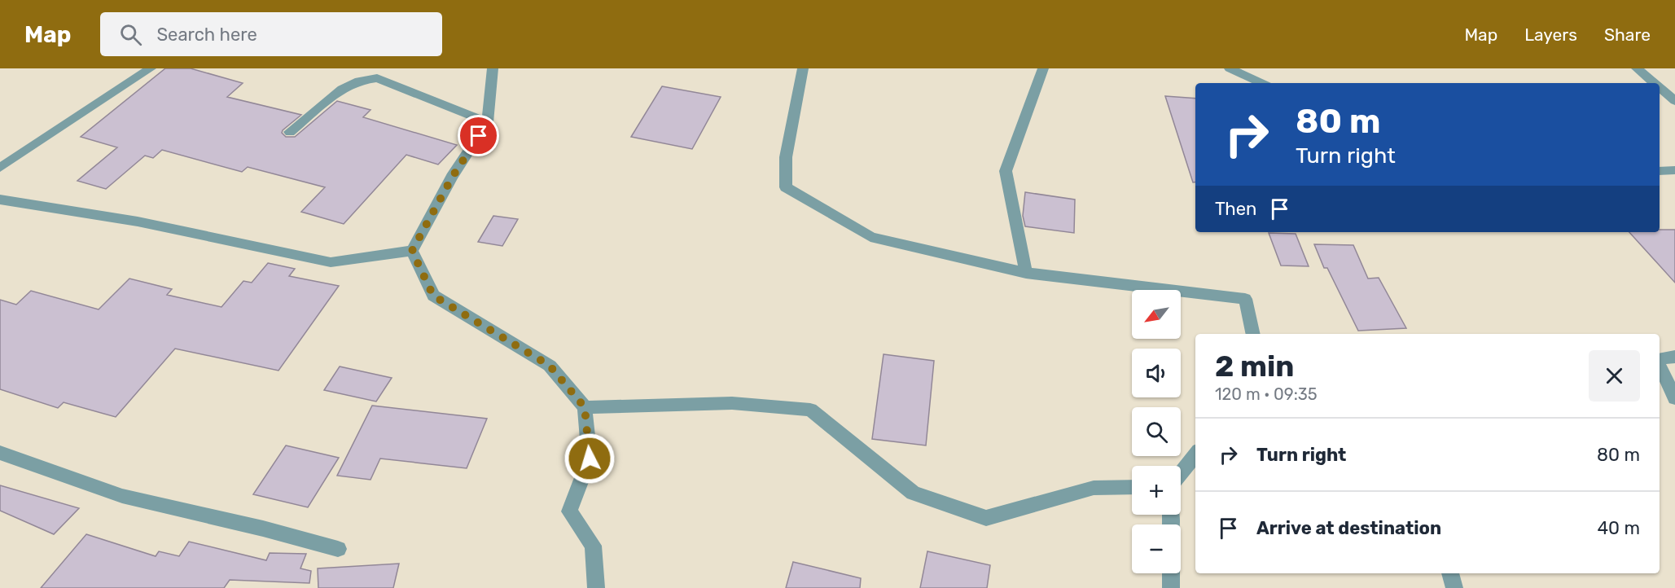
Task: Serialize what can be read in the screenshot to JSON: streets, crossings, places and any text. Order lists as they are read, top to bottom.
{
  "north": "bottom left",
  "page": {
    "header": "Map",
    "search": "Search here",
    "nav": ["Map", "Layers", "Share"],
    "turn": ["80 m", "Turn right"],
    "then": "Then",
    "map_buttons": ["+", "−"],
    "heading": ["2 min", "120 m · 09:35"],
    "list": [
      {
        "name": "Turn right",
        "value": "80 m"
      },
      {
        "name": "Arrive at destination",
        "value": "40 m"
      }
    ]
  }
}
